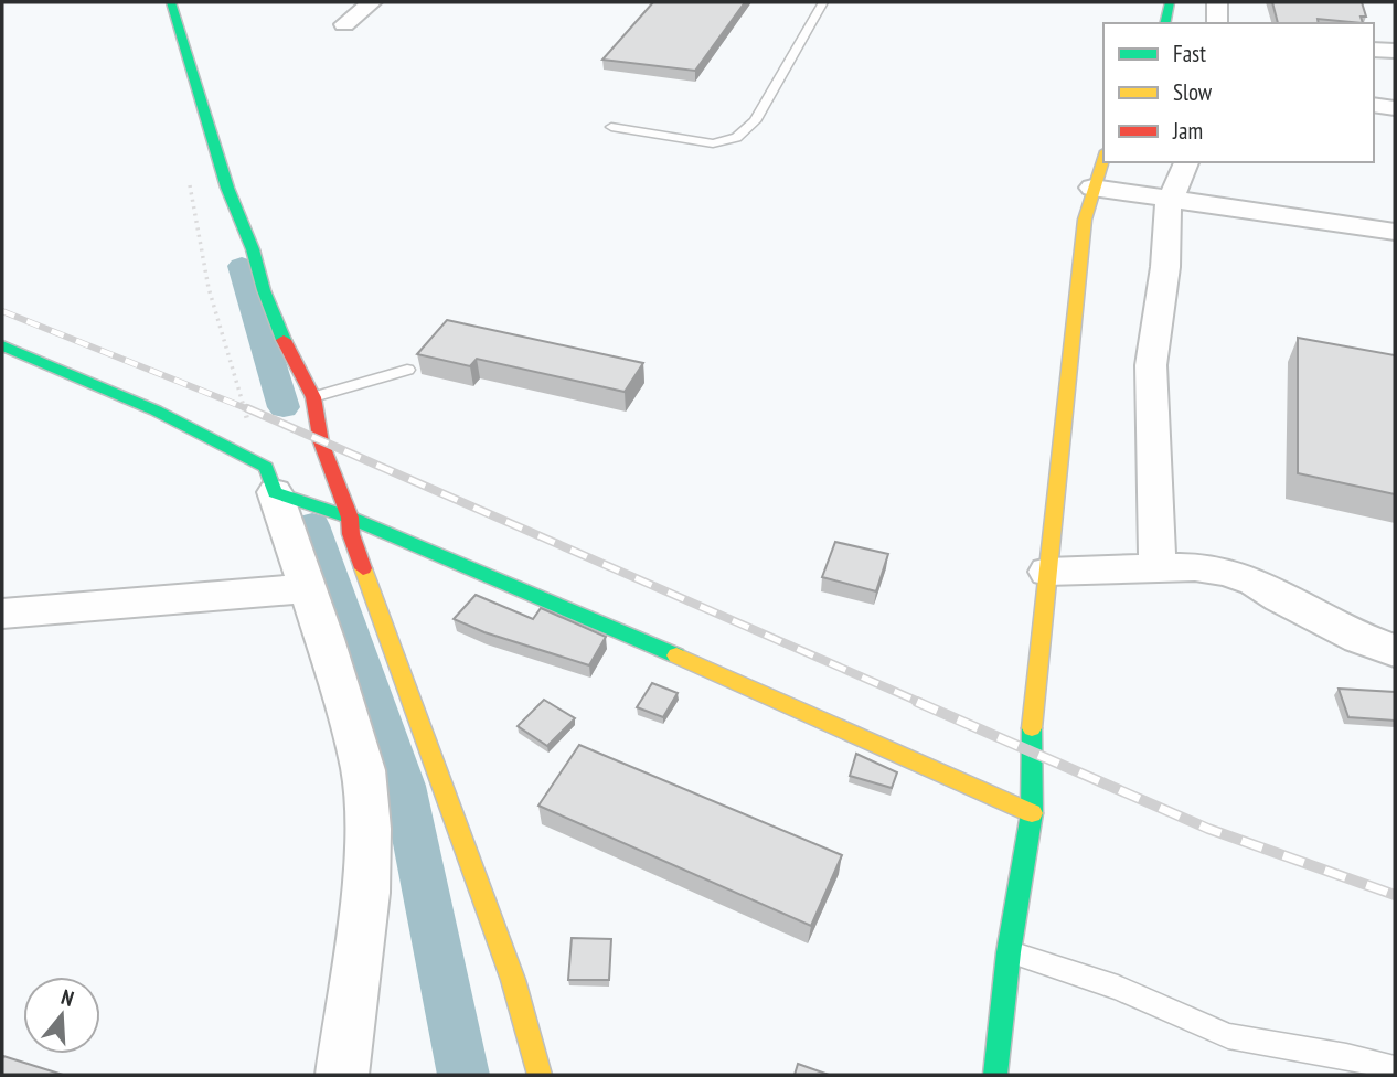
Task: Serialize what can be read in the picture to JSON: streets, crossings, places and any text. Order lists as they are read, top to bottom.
{
  "legend": ["Fast", "Slow", "Jam"],
  "north": "top"
}
